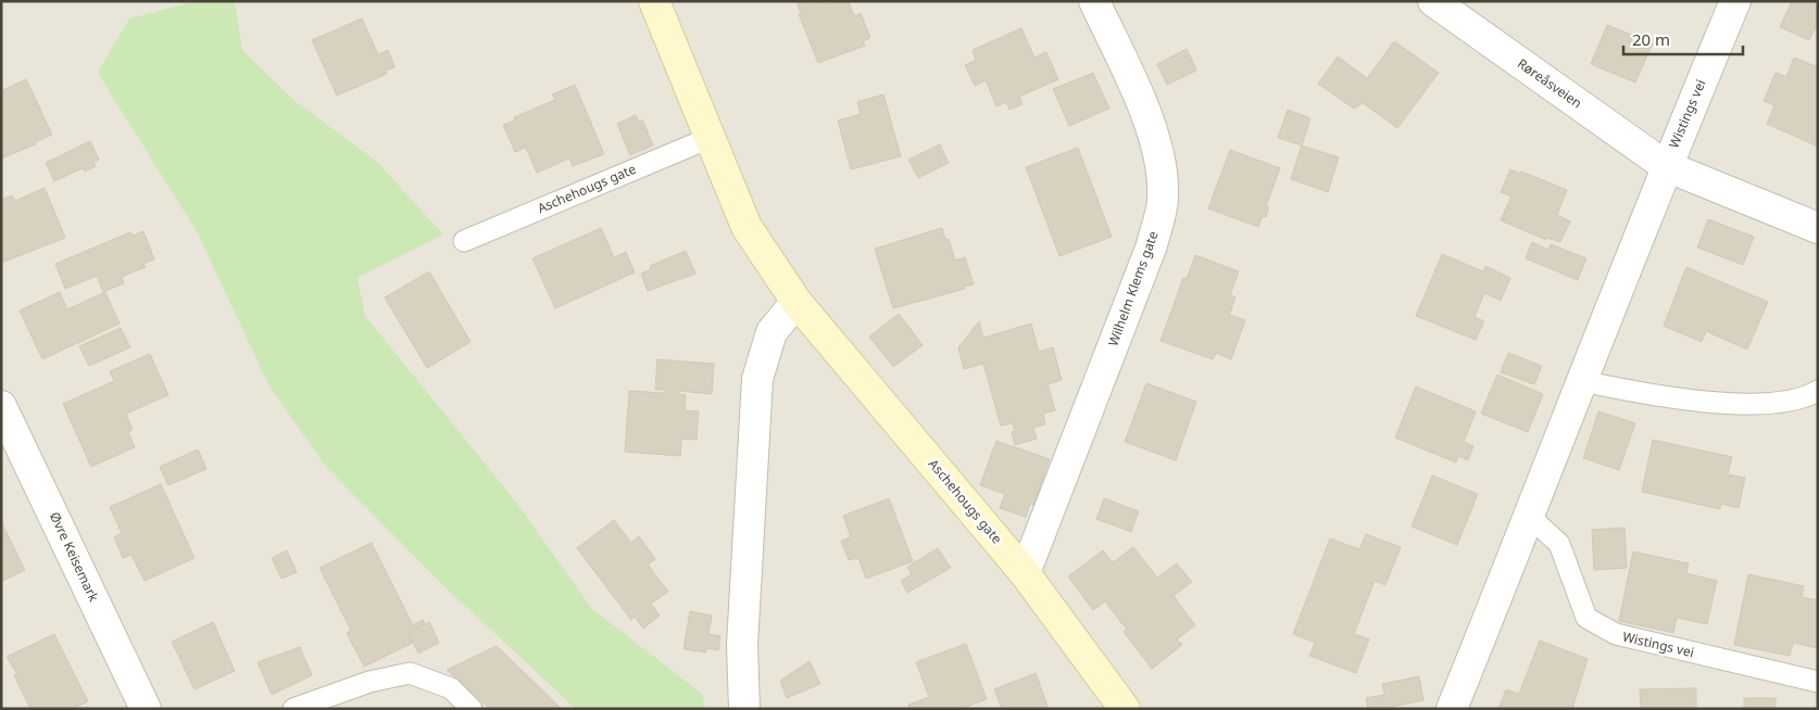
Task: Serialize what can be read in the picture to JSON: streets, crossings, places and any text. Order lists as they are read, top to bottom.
{
  "streets": {
    "main road": ["Aschehougs gate"],
    "street": [
      "Røreåsveien",
      "Wistings vei",
      "Wilhelm Klems gate",
      "Øvre Keisemark"
    ]
  },
  "crossings": [
    ["Røreåsveien", "Wistings vei"],
    ["Aschehougs gate", "Wilhelm Klems gate"]
  ],
  "scale_bar": "20 m"
}
